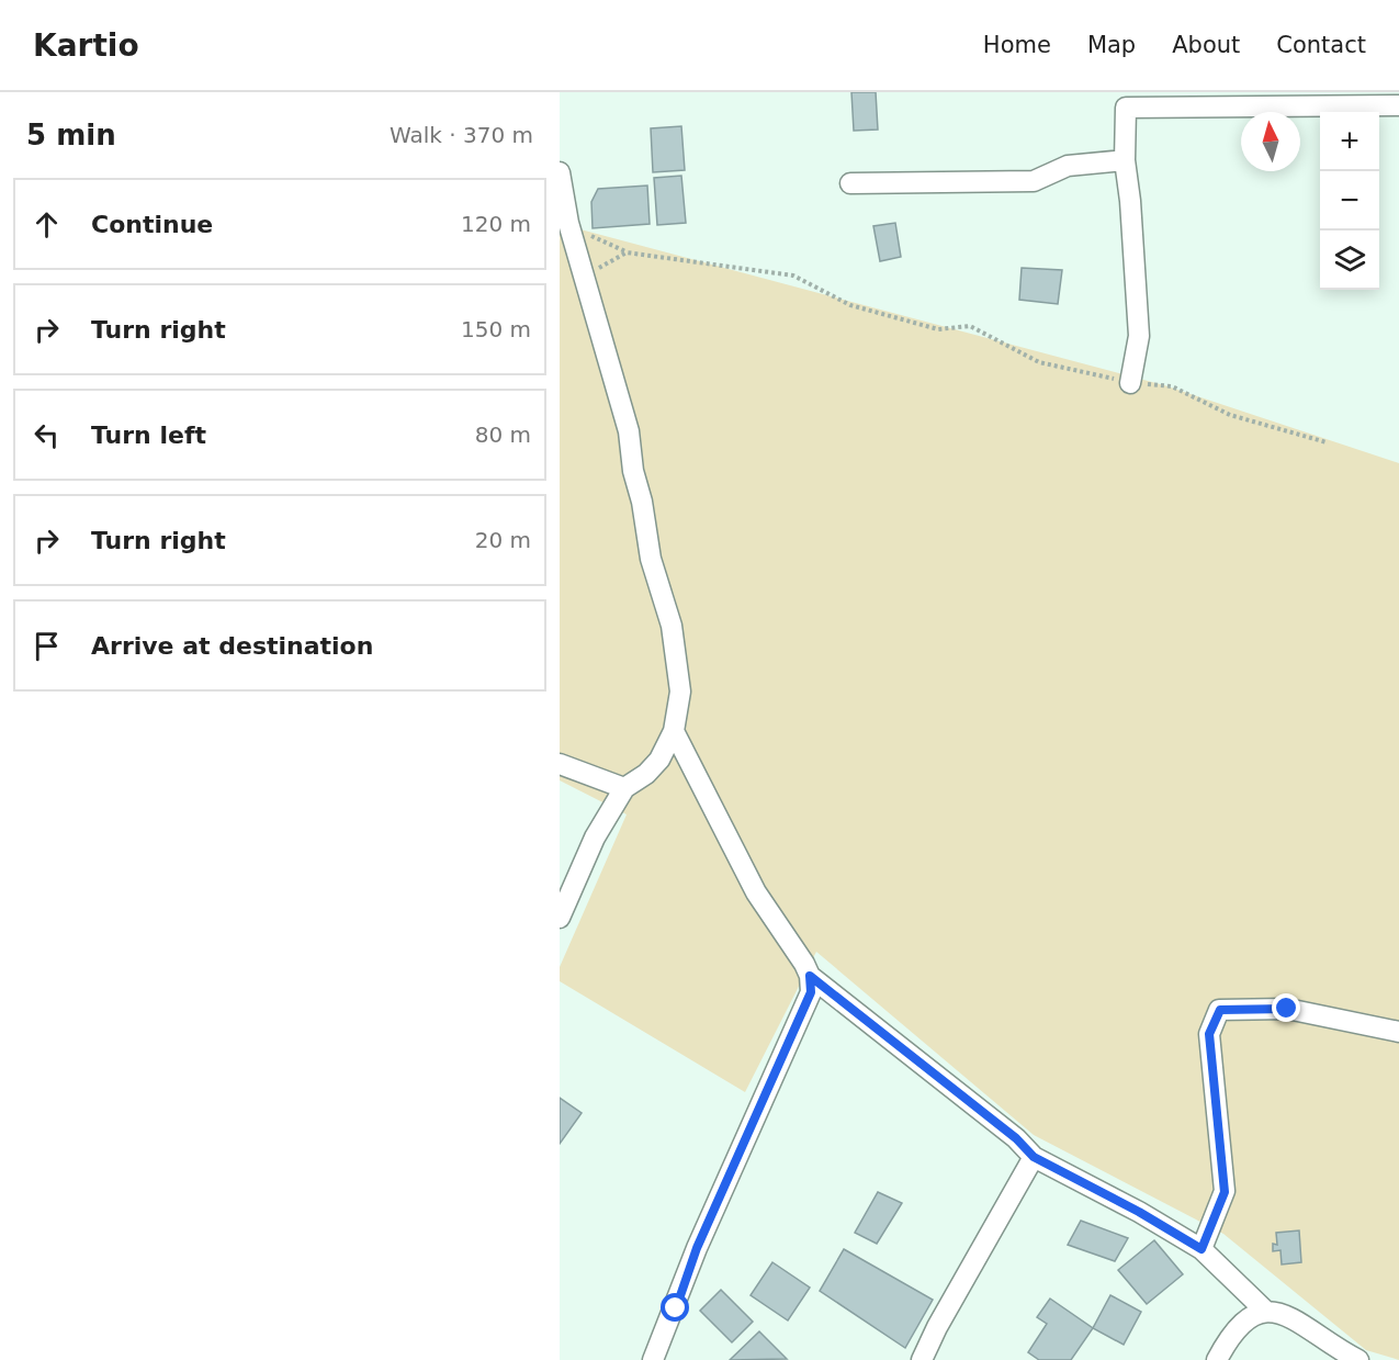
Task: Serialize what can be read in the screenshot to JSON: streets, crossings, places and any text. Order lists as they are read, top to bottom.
{
  "north": "top",
  "page": {
    "header": "Kartio",
    "nav": [
      "Home",
      "Map",
      "About",
      "Contact"
    ],
    "heading": ["5 min", "Walk · 370 m"],
    "map_buttons": ["+", "−"],
    "list": [
      ["Continue", "120 m"],
      ["Turn right", "150 m"],
      ["Turn left", "80 m"],
      ["Turn right", "20 m"],
      "Arrive at destination"
    ]
  }
}
